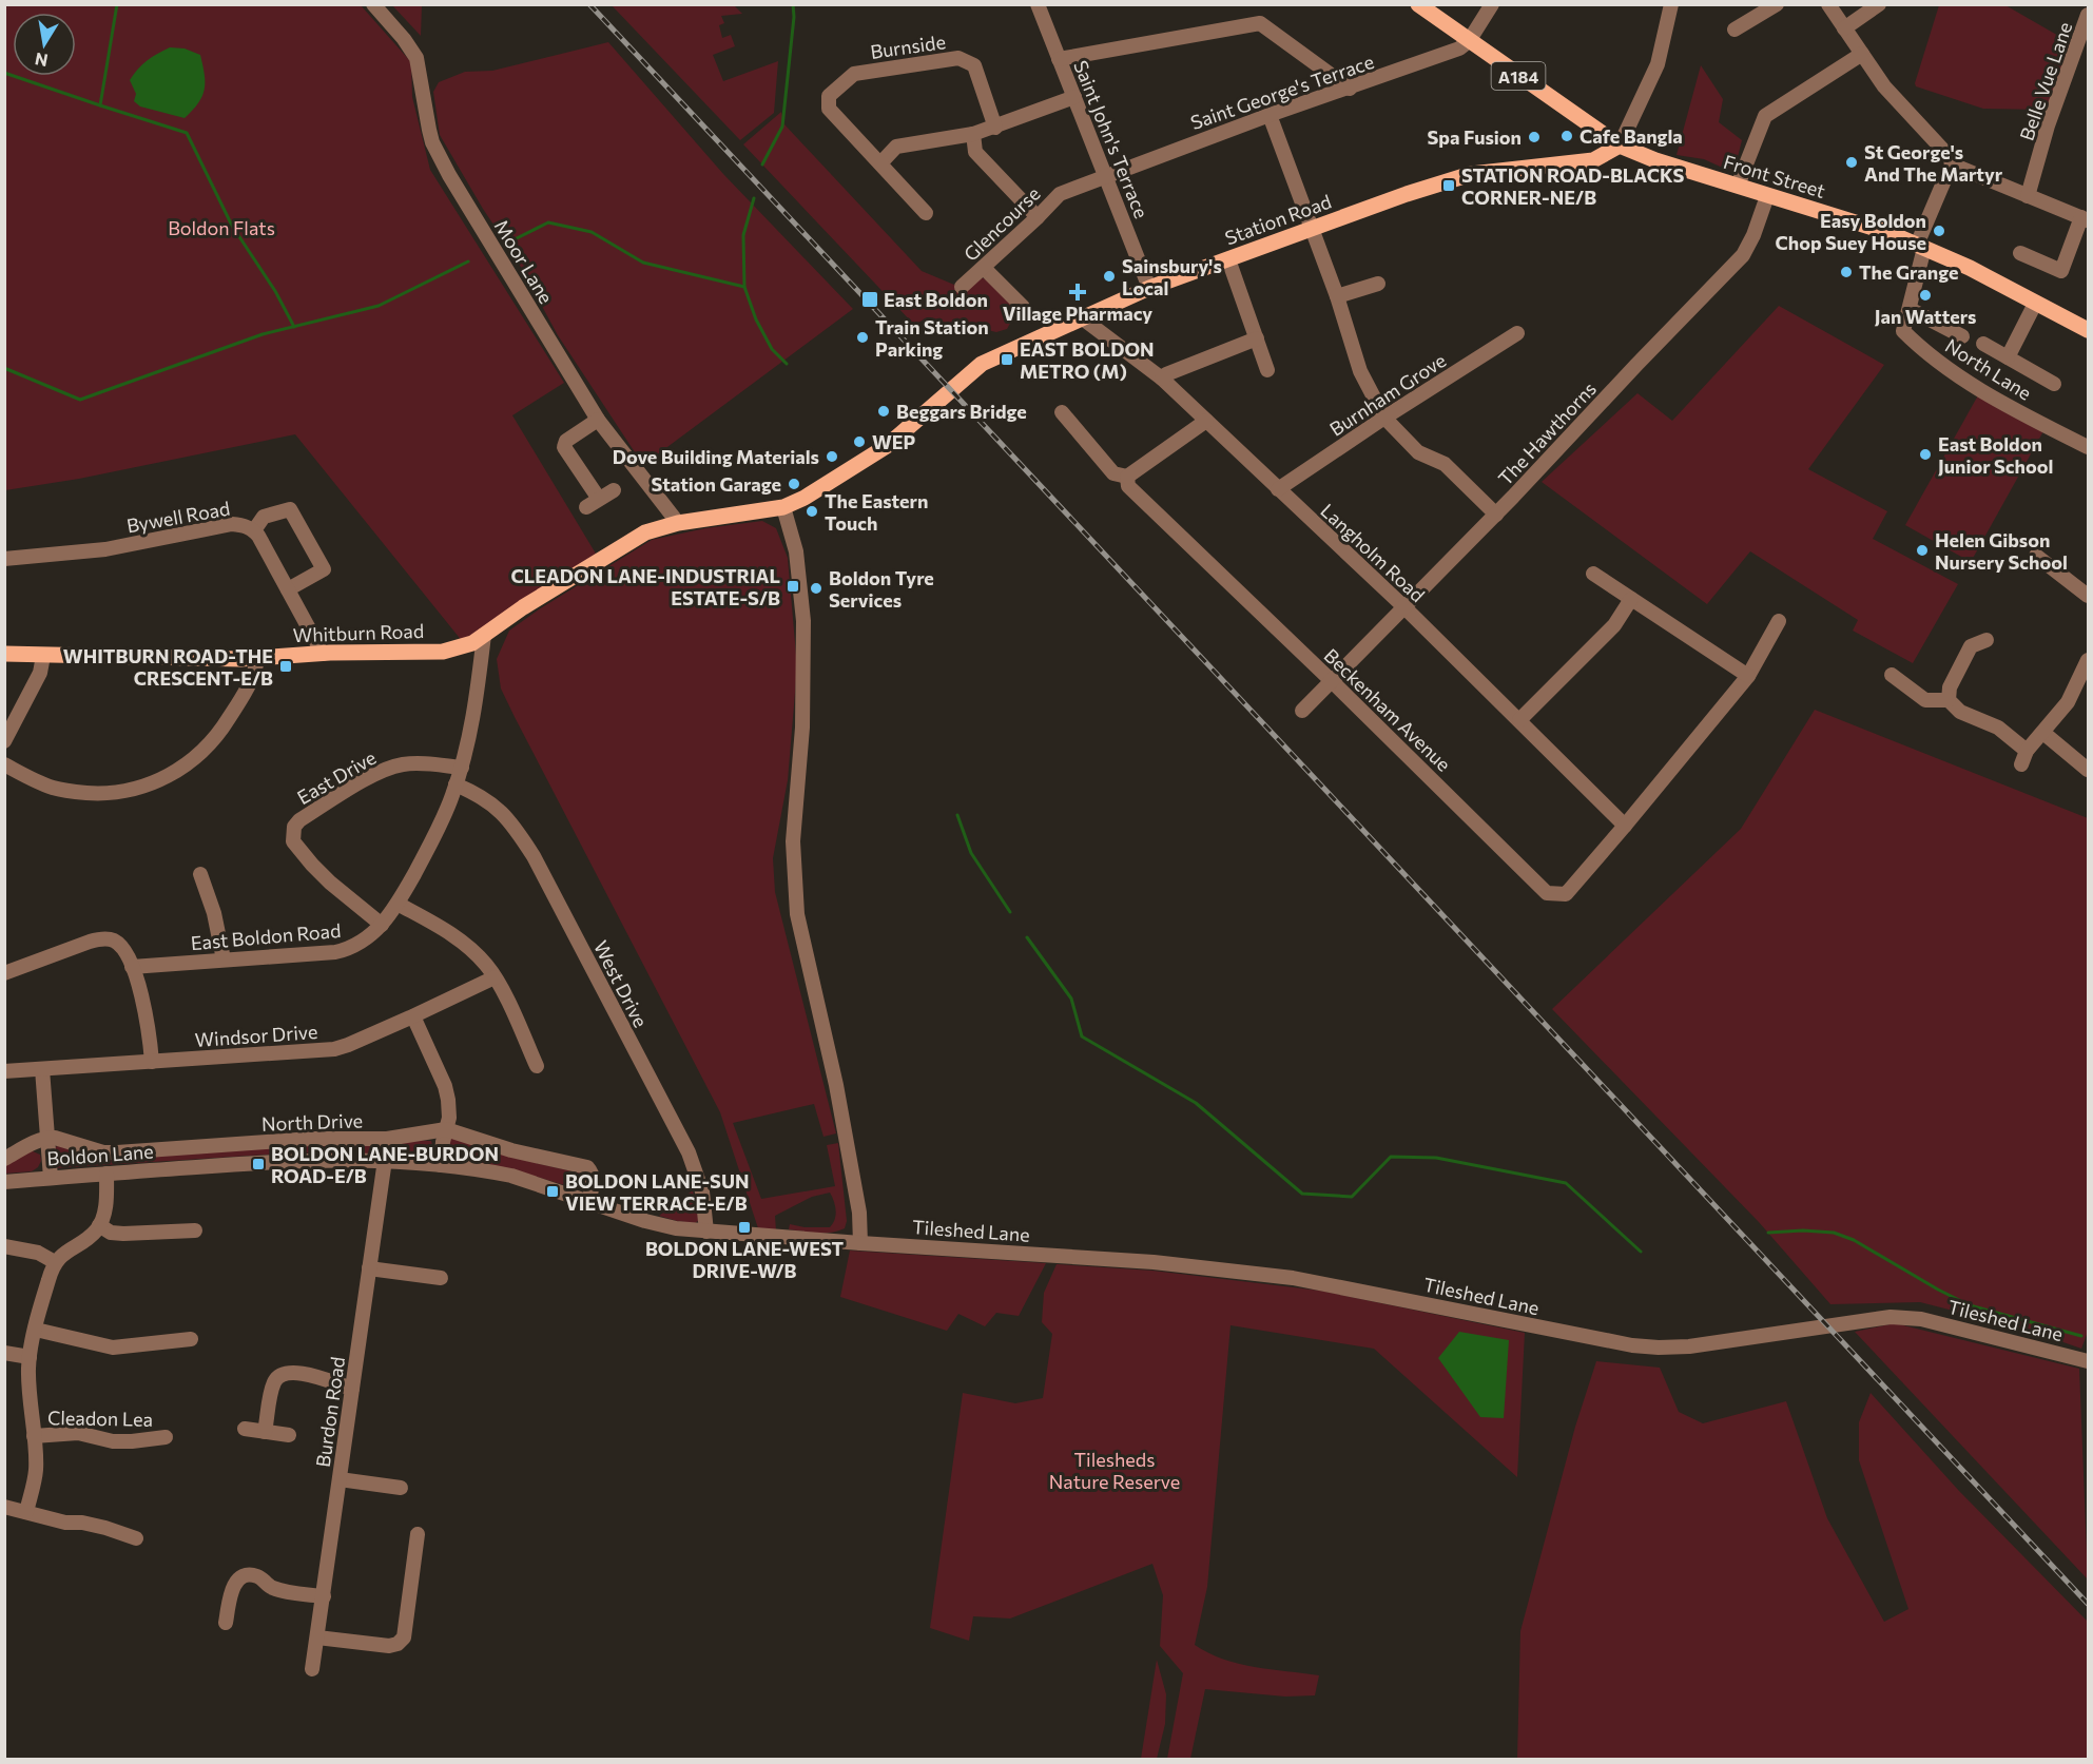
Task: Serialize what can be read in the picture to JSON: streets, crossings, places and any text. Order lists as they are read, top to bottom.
{
  "streets": {
    "main road": [
      "A184",
      "Front Street",
      "Station Road",
      "Whitburn Road"
    ],
    "street": [
      "Burnside",
      "Belle Vue Lane",
      "Saint George's Terrace",
      "Saint John's Terrace",
      "Glencourse",
      "Moor Lane",
      "North Lane",
      "Burnham Grove",
      "The Hawthorns",
      "Bywell Road",
      "Langholm Road",
      "Beckenham Avenue",
      "East Drive",
      "East Boldon Road",
      "West Drive",
      "Windsor Drive",
      "North Drive",
      "Boldon Lane",
      "Tileshed Lane",
      "Burdon Road",
      "Cleadon Lea"
    ]
  },
  "crossings": [
    ["A184", "Saint George's Terrace"],
    ["A184", "Front Street"],
    ["A184", "Station Road"],
    ["Saint George's Terrace", "Saint John's Terrace"],
    ["Saint George's Terrace", "Glencourse"],
    ["Saint John's Terrace", "Station Road"],
    ["Saint John's Terrace", "Glencourse"],
    ["Front Street", "Station Road"],
    ["Front Street", "The Hawthorns"],
    ["Station Road", "Langholm Road"],
    ["Station Road", "Whitburn Road"],
    ["Moor Lane", "Whitburn Road"],
    ["Burnham Grove", "Langholm Road"],
    ["The Hawthorns", "Langholm Road"],
    ["The Hawthorns", "Beckenham Avenue"],
    ["Bywell Road", "Whitburn Road"],
    ["Langholm Road", "Beckenham Avenue"],
    ["Whitburn Road", "East Boldon Road"],
    ["East Drive", "East Boldon Road"],
    ["East Boldon Road", "West Drive"],
    ["West Drive", "Tileshed Lane"],
    ["North Drive", "Boldon Lane"],
    ["North Drive", "Tileshed Lane"],
    ["Boldon Lane", "Tileshed Lane"],
    ["Boldon Lane", "Burdon Road"]
  ],
  "parks": ["Boldon Flats", "Tilesheds Nature Reserve"],
  "places": {
    "other": [
      "Cafe Bangla",
      "Spa Fusion",
      "St George's And The Martyr",
      "Easy Boldon Chop Suey House",
      "The Grange",
      "Sainsbury's Local",
      "Jan Watters",
      "Train Station Parking",
      "Beggars Bridge",
      "WEP",
      "East Boldon Junior School",
      "Dove Building Materials",
      "Station Garage",
      "The Eastern Touch",
      "Helen Gibson Nursery School",
      "Boldon Tyre Services"
    ],
    "transit": [
      "STATION ROAD-BLACKS CORNER-NE/B",
      "East Boldon",
      "EAST BOLDON METRO (M)",
      "CLEADON LANE-INDUSTRIAL ESTATE-S/B",
      "WHITBURN ROAD-THE CRESCENT-E/B",
      "BOLDON LANE-BURDON ROAD-E/B",
      "BOLDON LANE-SUN VIEW TERRACE-E/B",
      "BOLDON LANE-WEST DRIVE-W/B"
    ],
    "health": ["Village Pharmacy"]
  },
  "north": "bottom"
}
